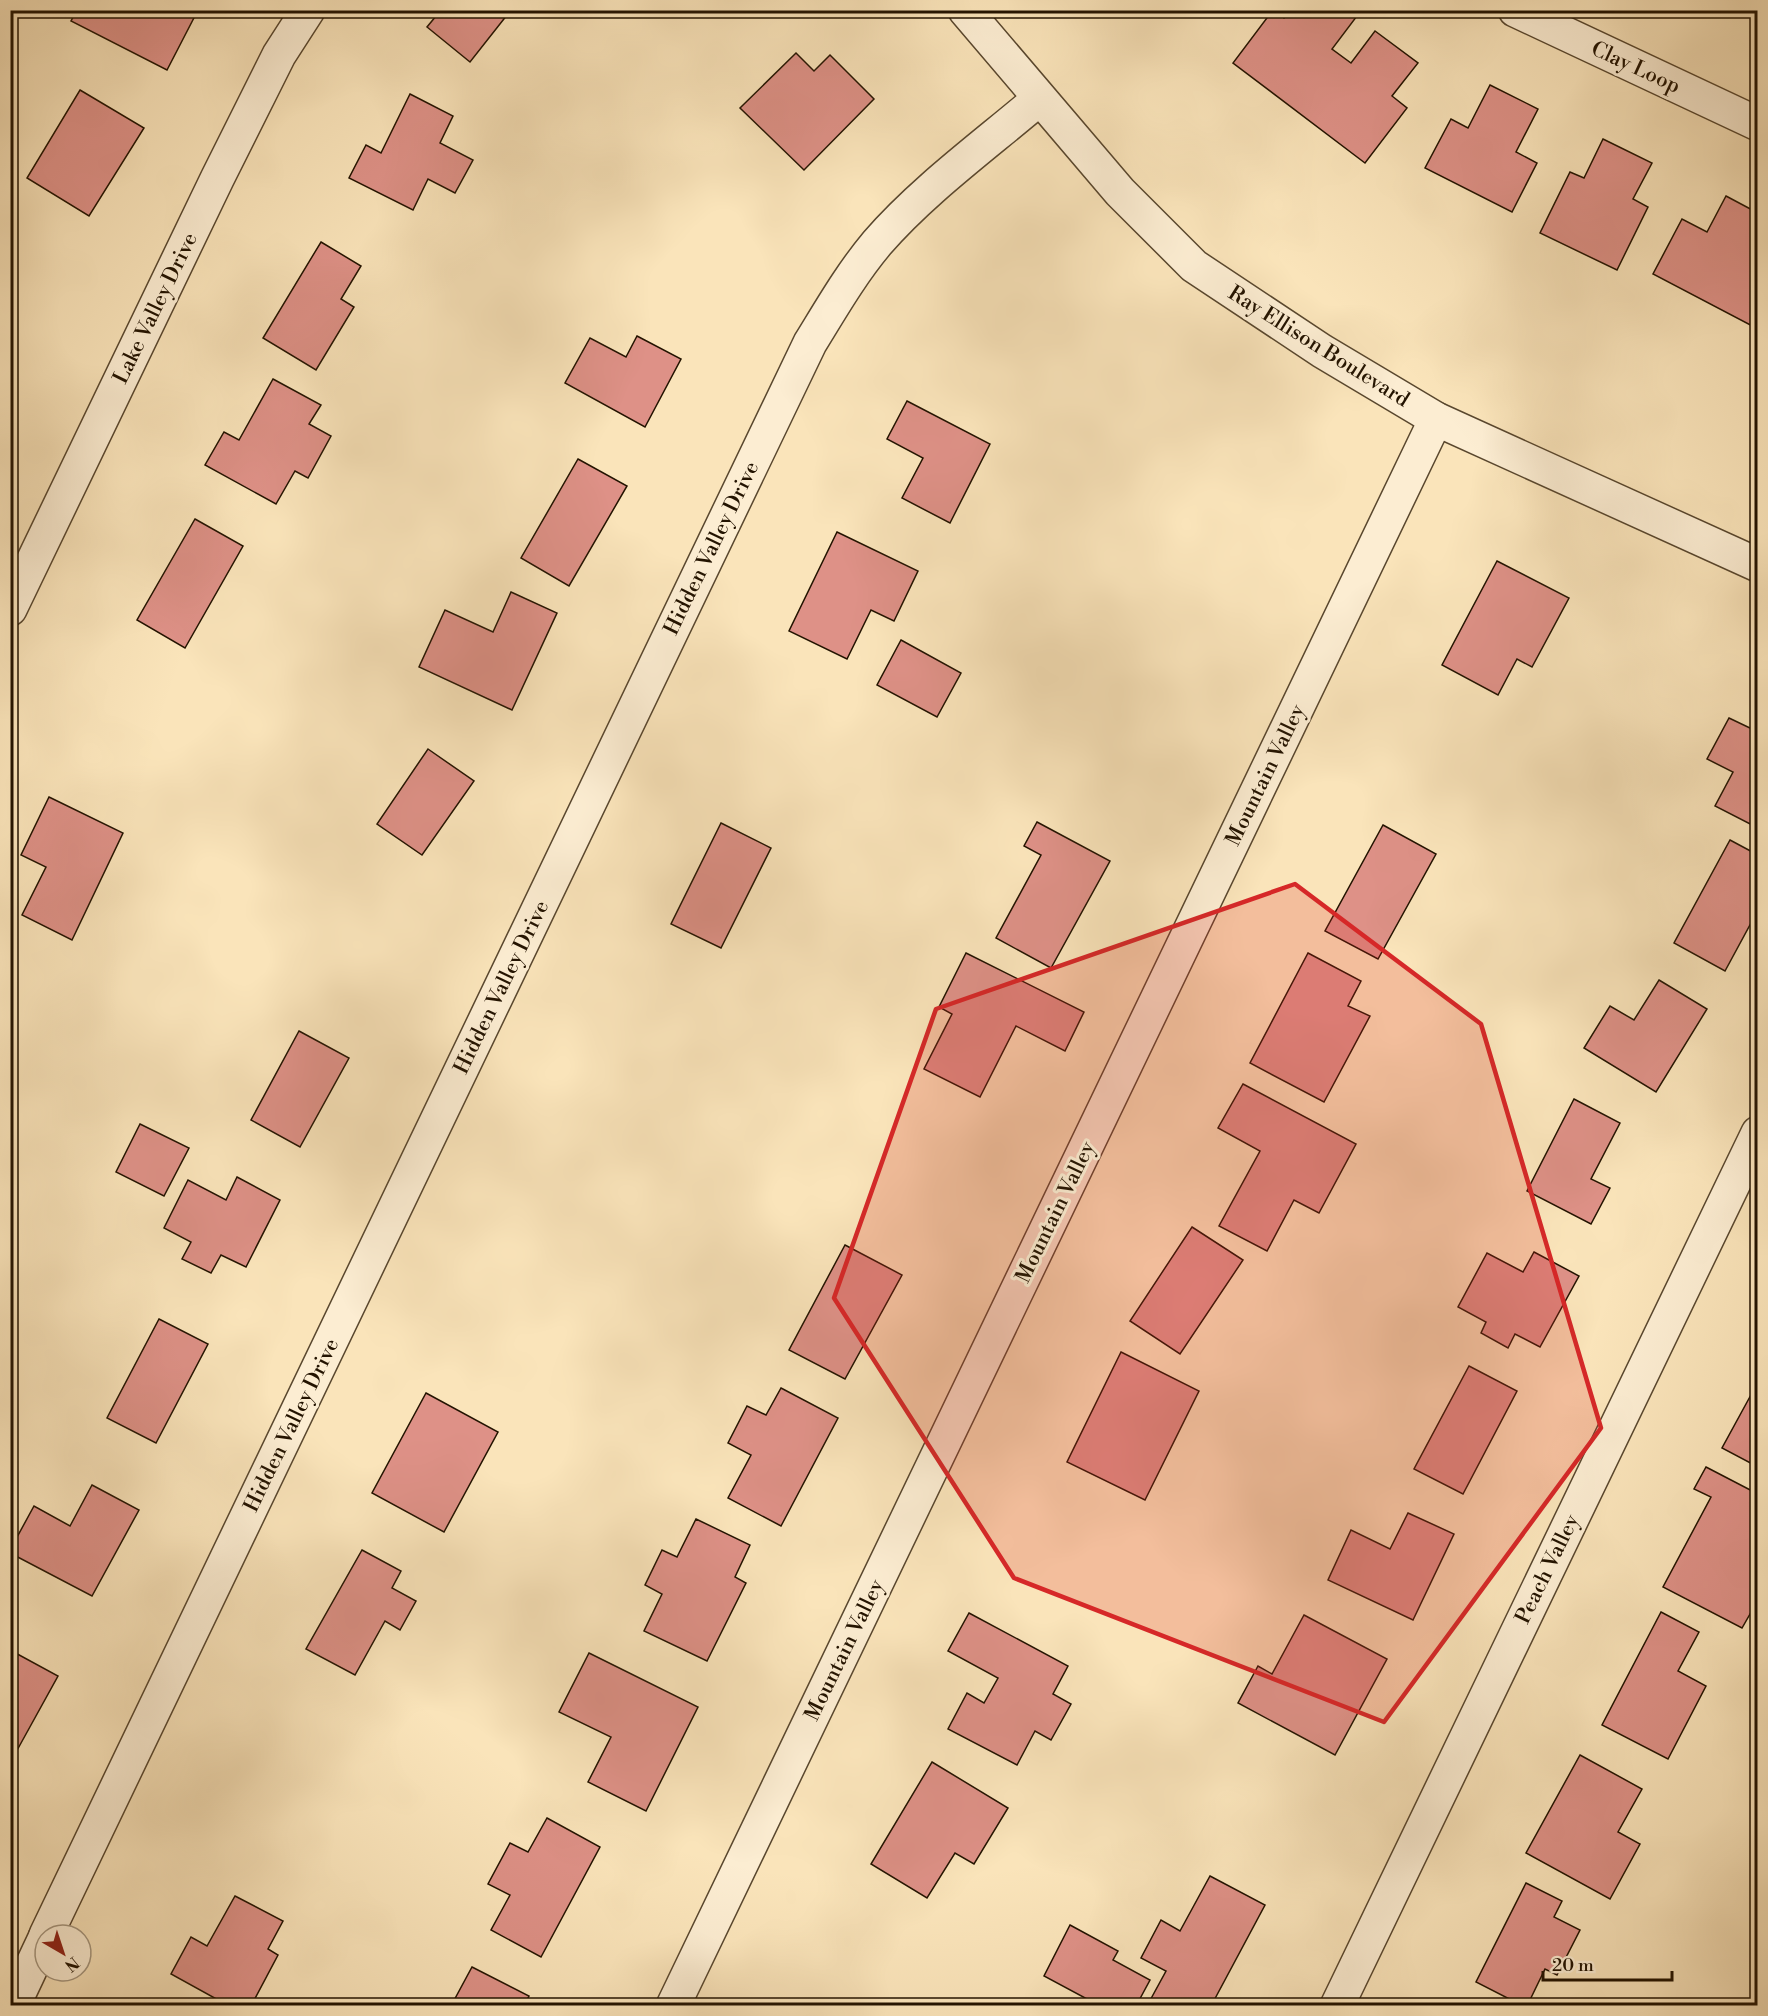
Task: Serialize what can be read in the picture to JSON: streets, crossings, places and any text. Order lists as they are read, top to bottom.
{
  "streets": {
    "street": [
      "Clay Loop",
      "Lake Valley Drive",
      "Ray Ellison Boulevard",
      "Hidden Valley Drive",
      "Mountain Valley",
      "Peach Valley"
    ]
  },
  "crossings": [
    ["Ray Ellison Boulevard", "Hidden Valley Drive"],
    ["Ray Ellison Boulevard", "Mountain Valley"]
  ],
  "scale_bar": "20 m",
  "north": "bottom right"
}
